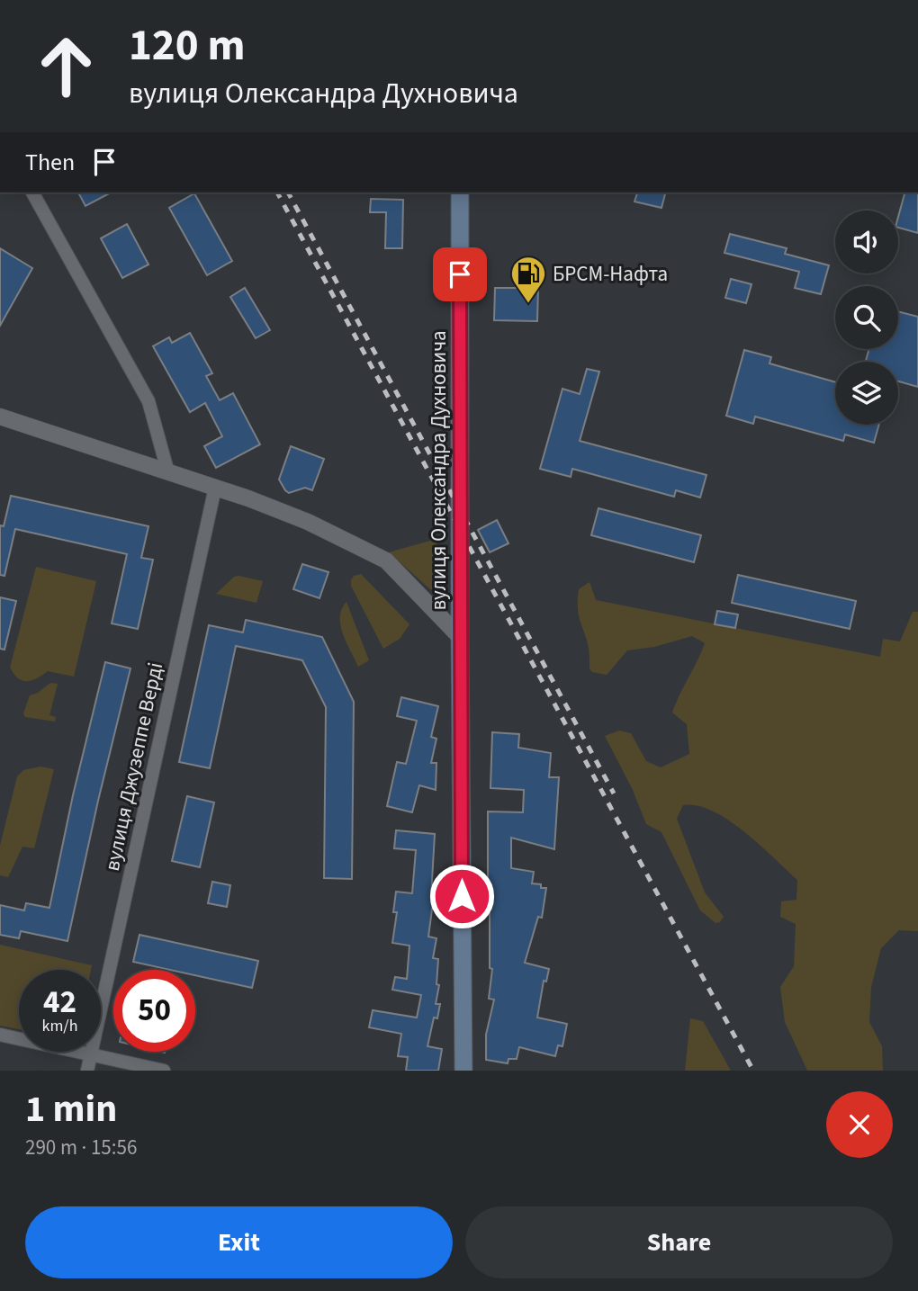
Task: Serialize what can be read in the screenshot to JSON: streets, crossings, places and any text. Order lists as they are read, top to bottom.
{
  "streets": {
    "main road": ["вулиця Олександра Духновича"],
    "street": ["вулиця Джузеппе Верді"]
  },
  "places": {
    "fuel station": ["БРСМ-Нафта"]
  },
  "page": {
    "turn": ["120 m", "вулиця Олександра Духновича"],
    "then": "Then",
    "speed": "42 km/h",
    "limit": "50",
    "heading": ["1 min", "290 m · 15:56"],
    "buttons": ["Exit", "Share"]
  }
}
